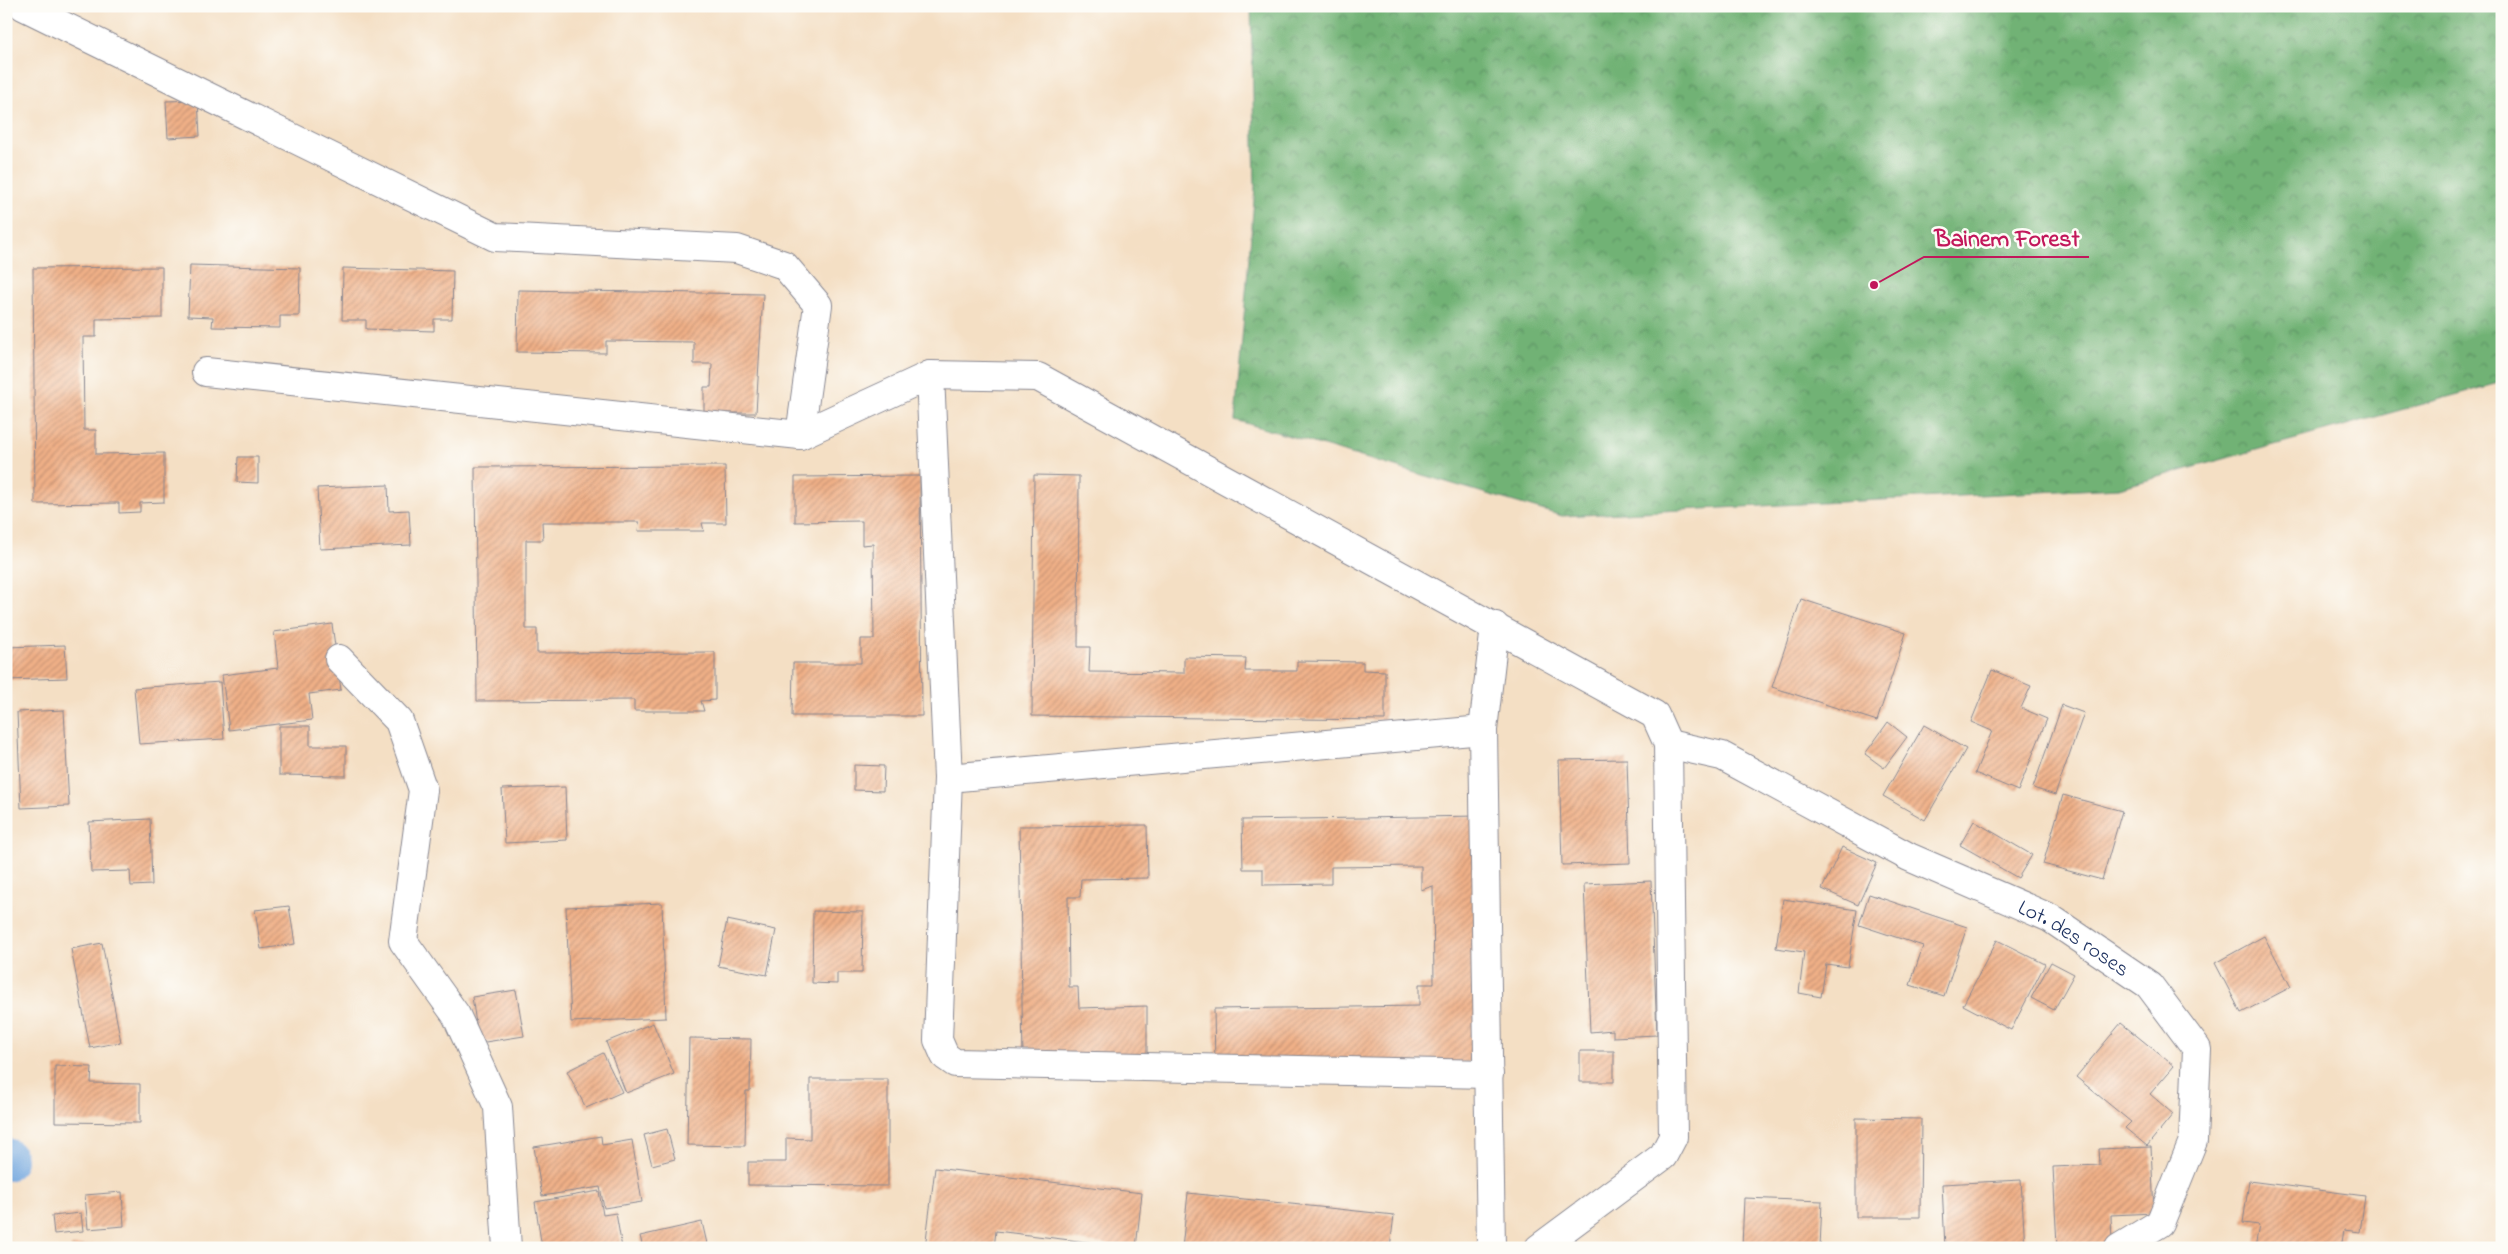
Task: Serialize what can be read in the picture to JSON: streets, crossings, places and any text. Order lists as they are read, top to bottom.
{
  "streets": {
    "street": ["Lot. des roses"]
  },
  "places": ["Bainem Forest"]
}
